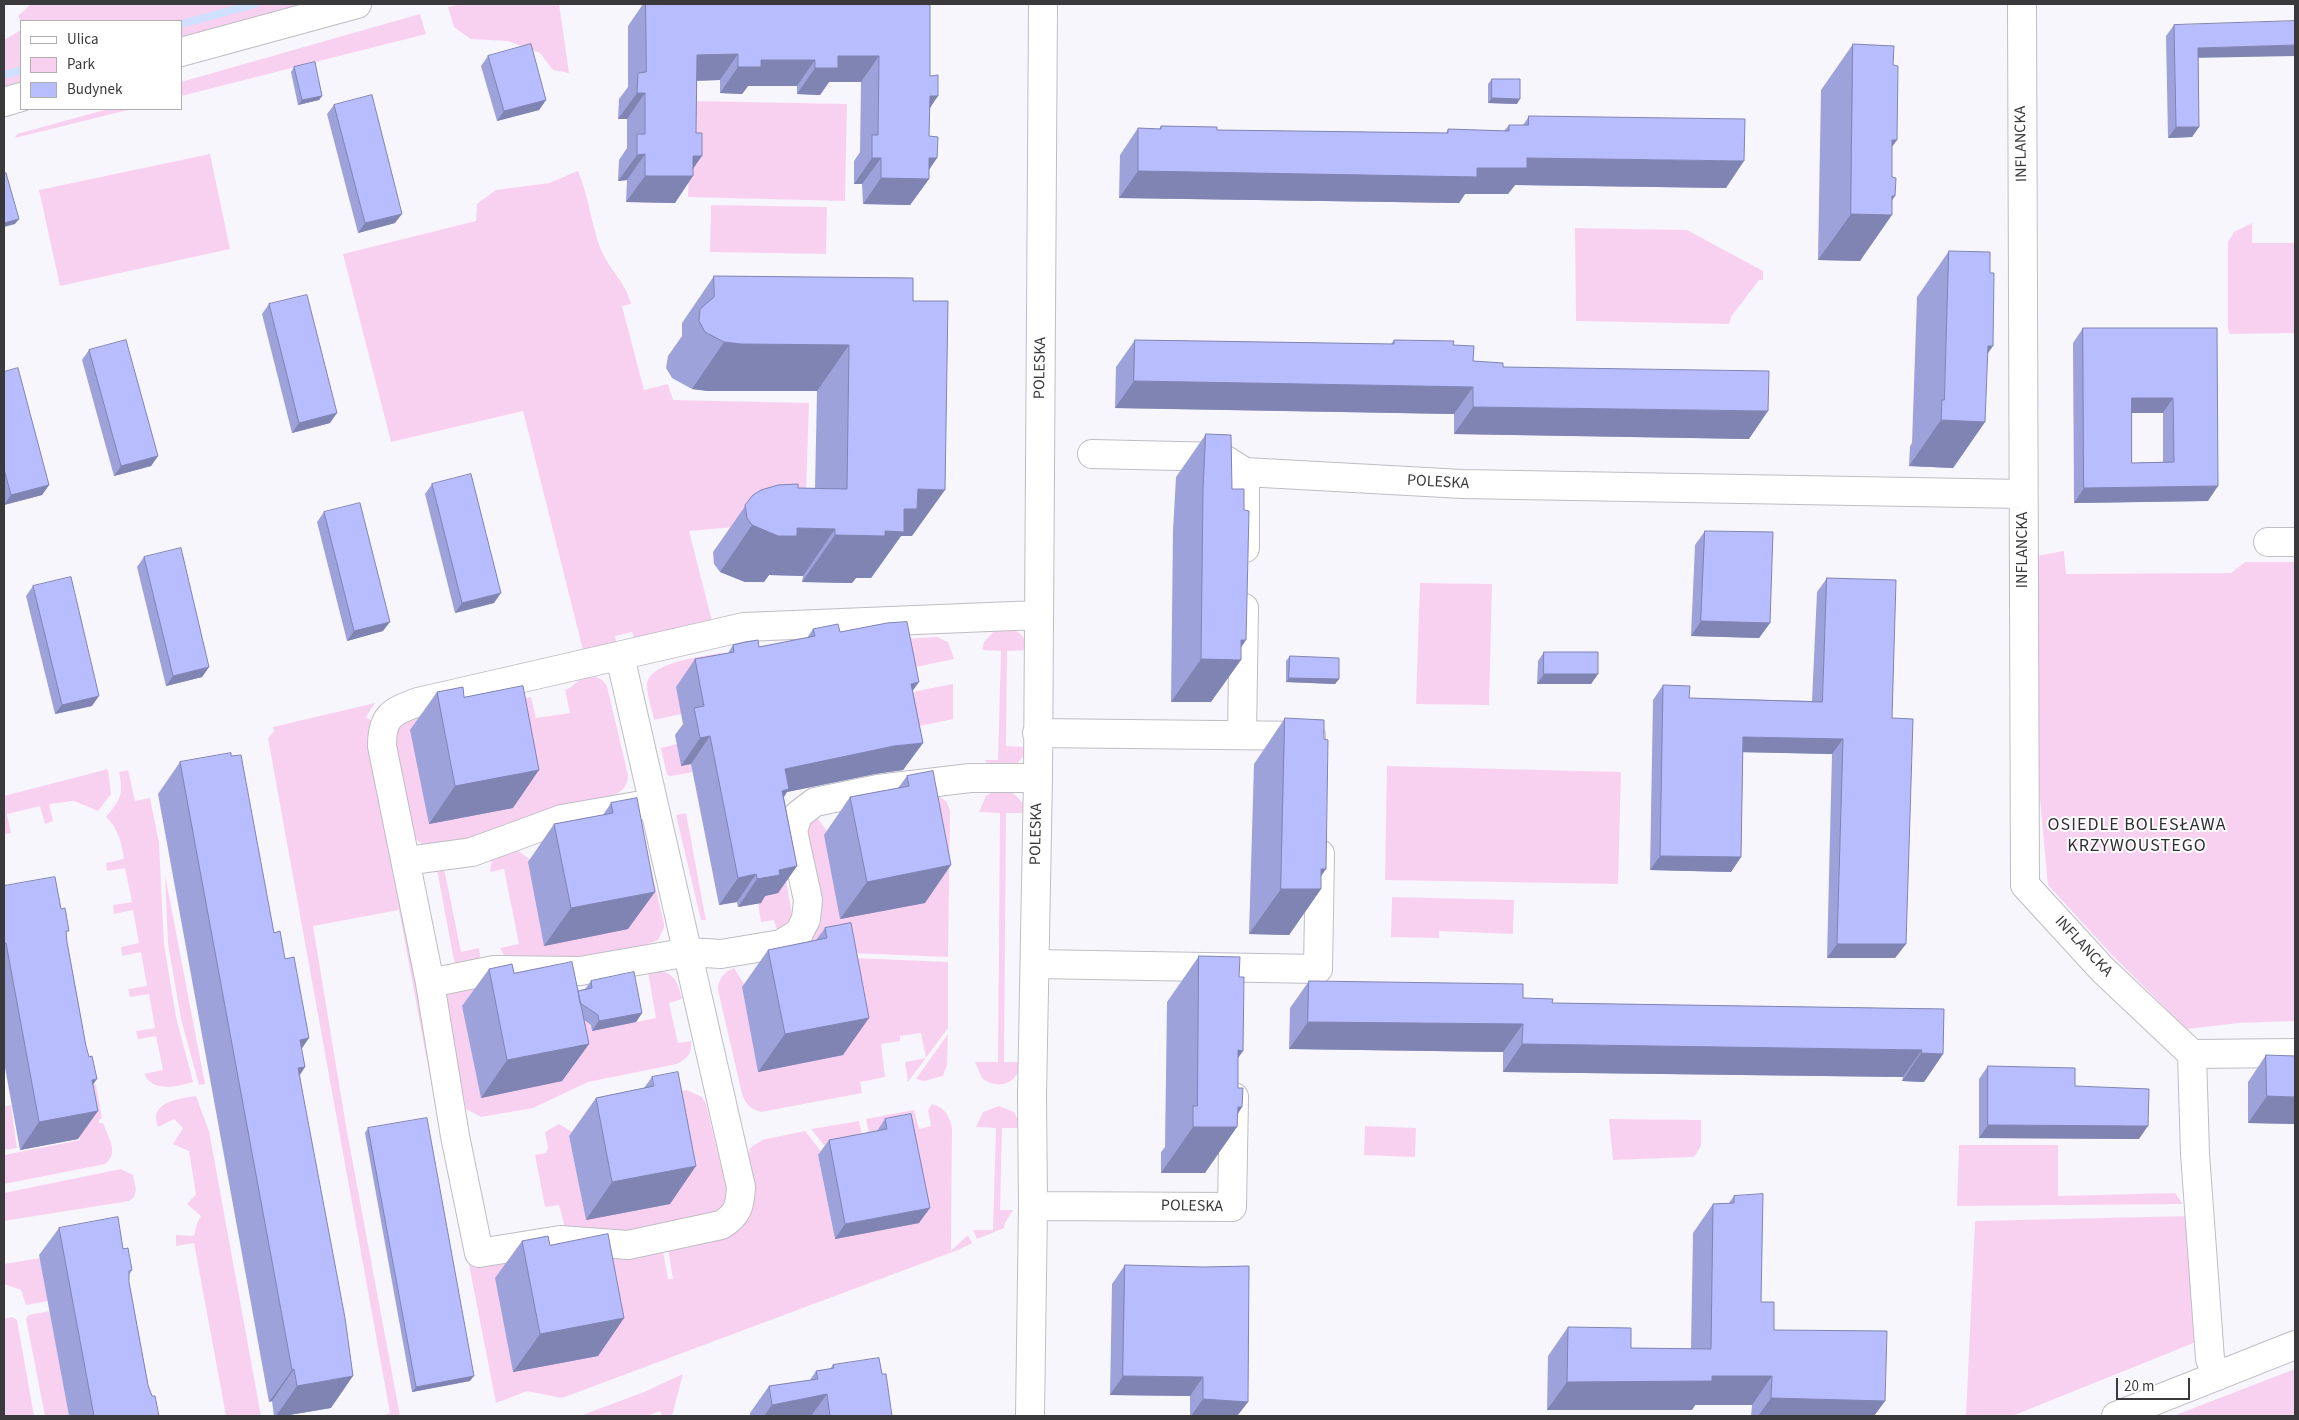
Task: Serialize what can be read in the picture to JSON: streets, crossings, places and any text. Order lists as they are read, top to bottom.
{
  "streets": {
    "street": ["INFLANCKA", "POLESKA"]
  },
  "crossings": [
    ["INFLANCKA", "POLESKA"]
  ],
  "districts": ["OSIEDLE BOLESŁAWA KRZYWOUSTEGO"],
  "legend": ["Ulica", "Park", "Budynek"],
  "scale_bar": "20 m"
}
